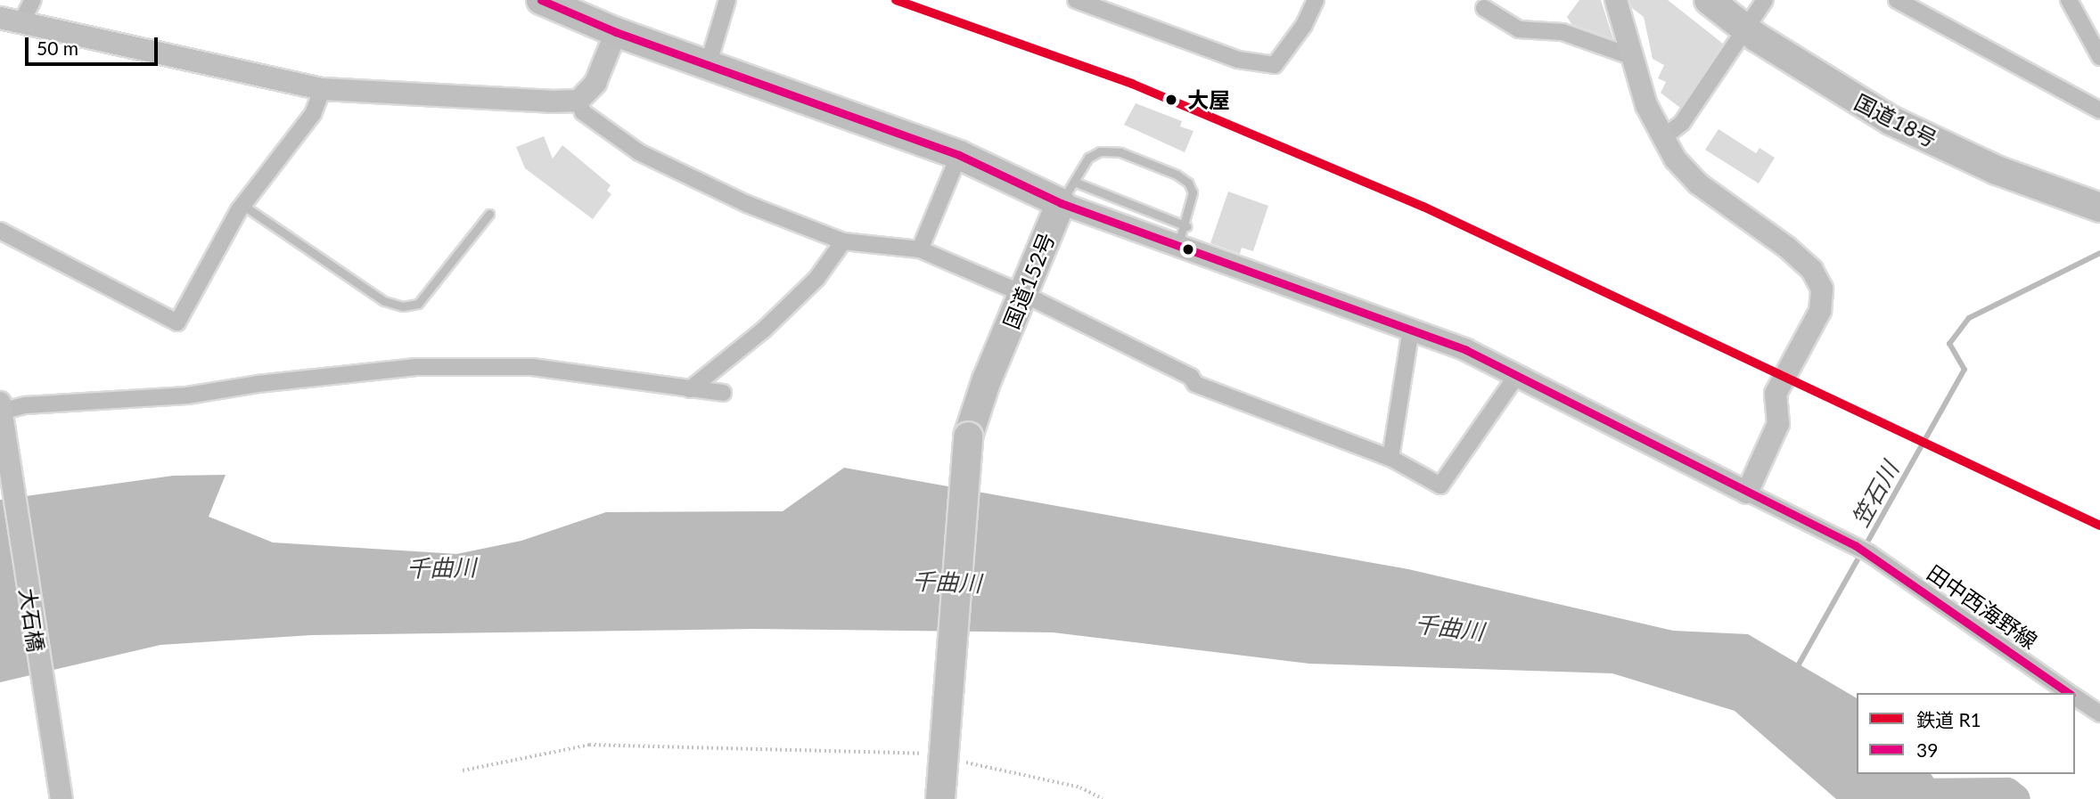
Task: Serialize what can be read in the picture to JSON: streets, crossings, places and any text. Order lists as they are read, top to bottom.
{
  "streets": {
    "highway": ["国道18号", "国道152号"],
    "main road": ["大石橋"],
    "street": ["田中西海野線"]
  },
  "water": ["笠石川", "千曲川"],
  "places": ["大屋"],
  "lines": ["rail line R1", "transit line 39"],
  "legend": ["鉄道 R1", "39"],
  "scale_bar": "50 m"
}
